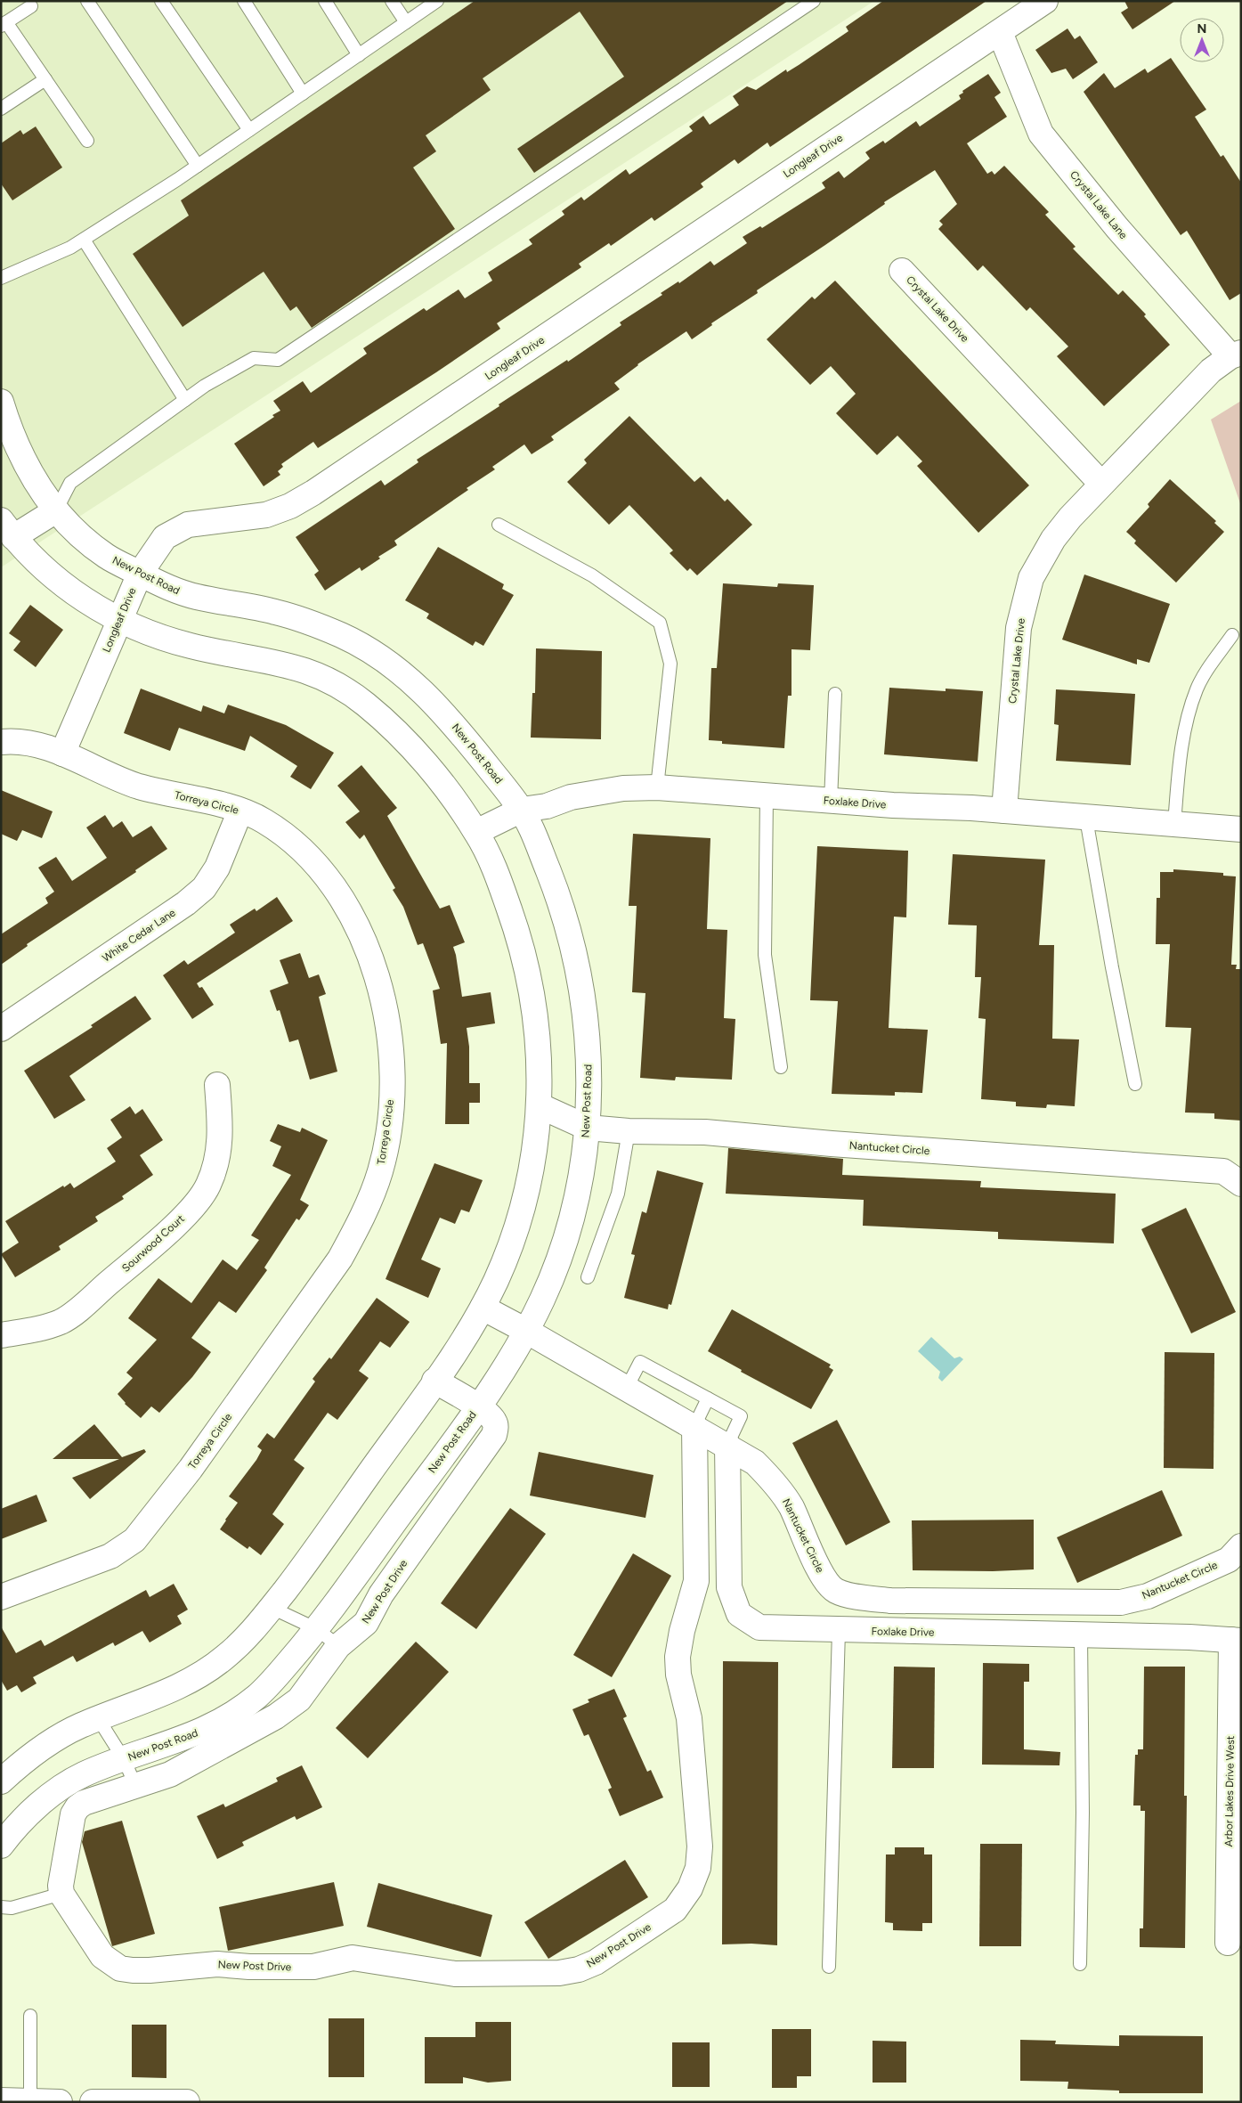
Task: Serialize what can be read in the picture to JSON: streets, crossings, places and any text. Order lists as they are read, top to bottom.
{
  "streets": {
    "street": [
      "Longleaf Drive",
      "Crystal Lake Lane",
      "Crystal Lake Drive",
      "New Post Road",
      "Torreya Circle",
      "Foxlake Drive",
      "White Cedar Lane",
      "Nantucket Circle",
      "Sourwood Court",
      "New Post Drive",
      "Arbor Lakes Drive West"
    ]
  },
  "crossings": [
    ["Longleaf Drive", "Crystal Lake Lane"],
    ["Longleaf Drive", "New Post Road"],
    ["Longleaf Drive", "Torreya Circle"],
    ["Crystal Lake Lane", "Crystal Lake Drive"],
    ["Crystal Lake Drive", "Foxlake Drive"],
    ["New Post Road", "Foxlake Drive"],
    ["New Post Road", "Nantucket Circle"],
    ["New Post Road", "New Post Drive"],
    ["Torreya Circle", "White Cedar Lane"],
    ["Foxlake Drive", "Nantucket Circle"],
    ["Foxlake Drive", "Arbor Lakes Drive West"],
    ["Nantucket Circle", "New Post Drive"]
  ],
  "north": "top"
}
